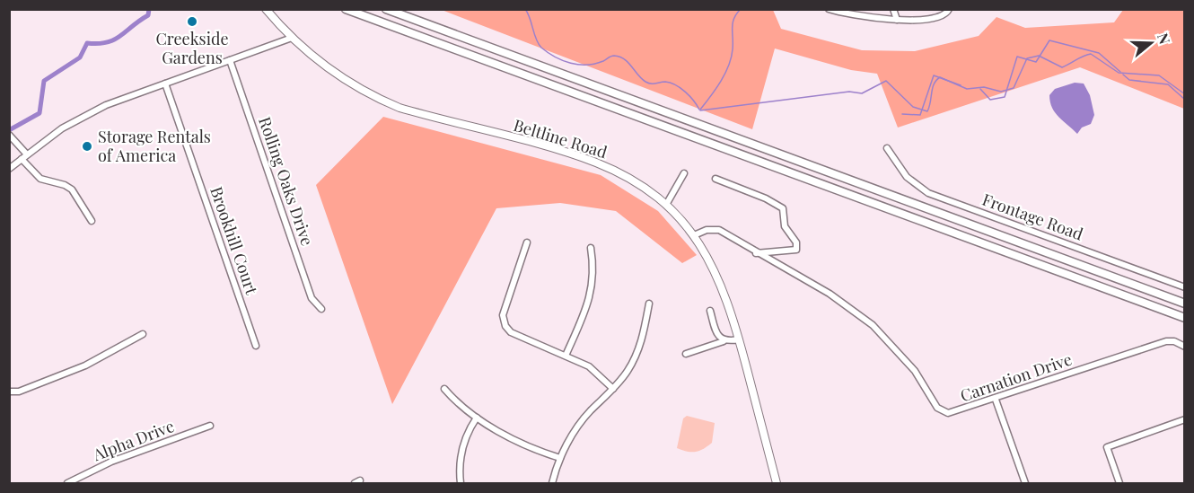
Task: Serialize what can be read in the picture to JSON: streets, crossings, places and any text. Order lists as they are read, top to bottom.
{
  "streets": {
    "main road": ["Beltline Road"],
    "street": [
      "Rolling Oaks Drive",
      "Frontage Road",
      "Brookhill Court",
      "Carnation Drive",
      "Alpha Drive"
    ]
  },
  "crossings": [
    ["Beltline Road", "Carnation Drive"]
  ],
  "places": ["Creekside Gardens", "Storage Rentals of America"],
  "north": "right"
}
